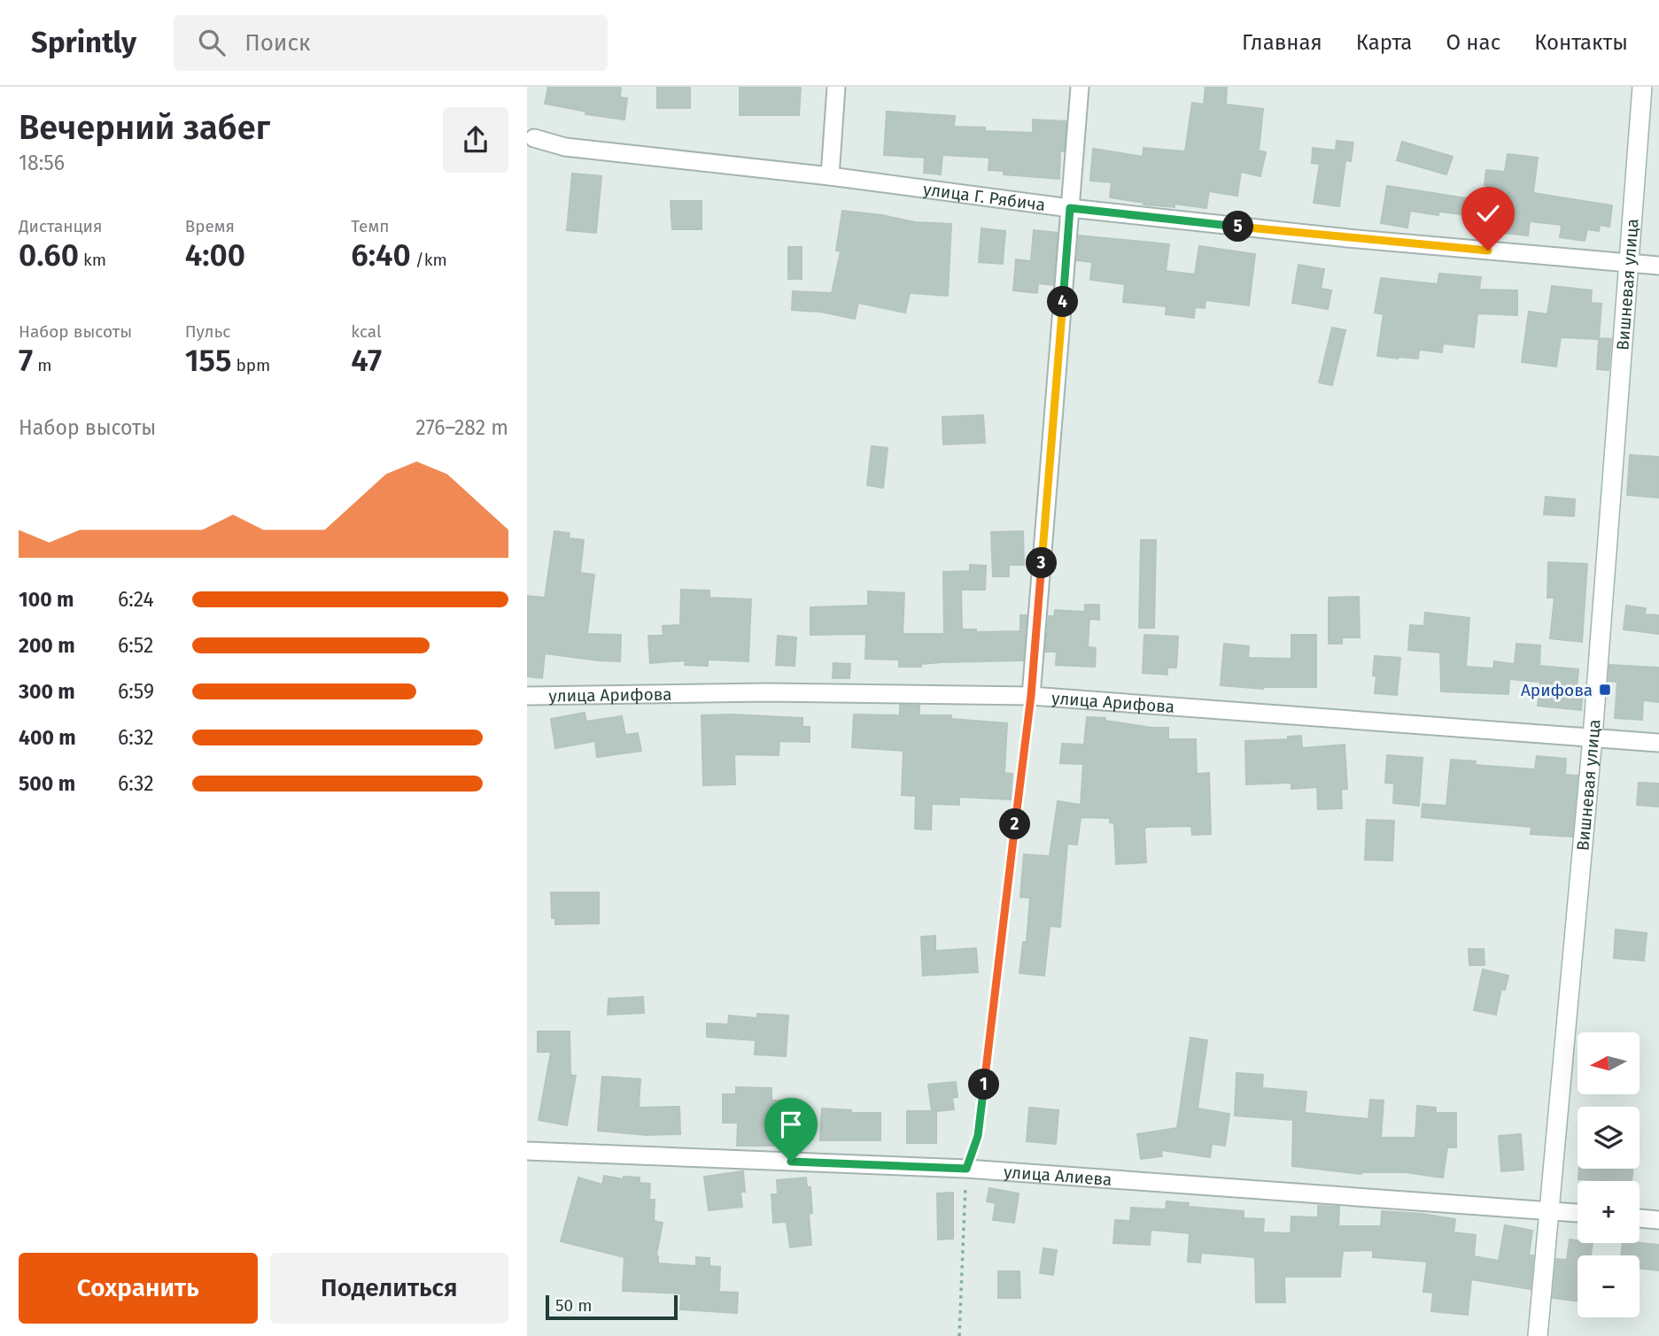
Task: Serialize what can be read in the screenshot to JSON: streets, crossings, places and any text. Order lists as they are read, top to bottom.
{
  "streets": {
    "street": [
      "улица Г. Рябича",
      "Вишневая улица",
      "улица Арифова",
      "улица Алиева"
    ]
  },
  "crossings": [
    ["улица Г. Рябича", "Вишневая улица"],
    ["Вишневая улица", "улица Арифова"],
    ["Вишневая улица", "улица Алиева"]
  ],
  "places": {
    "transit": ["Арифова"]
  },
  "scale_bar": "50 m",
  "north": "left",
  "page": {
    "header": "Sprintly",
    "search": "Поиск",
    "nav": [
      "Главная",
      "Карта",
      "О нас",
      "Контакты"
    ],
    "heading": ["Вечерний забег", "18:56"],
    "stats": [
      ["Дистанция", "0.60 km"],
      ["Время", "4:00"],
      ["Темп", "6:40 /km"],
      ["Набор высоты", "7 m"],
      ["Пульс", "155 bpm"],
      ["kcal", "47"]
    ],
    "pins": [
      "5",
      "4",
      "3",
      "2",
      "1"
    ],
    "chart": ["Набор высоты", "276–282 m"],
    "list": [
      {
        "name": "100 m",
        "note": "6:24"
      },
      {
        "name": "200 m",
        "note": "6:52"
      },
      {
        "name": "300 m",
        "note": "6:59"
      },
      {
        "name": "400 m",
        "note": "6:32"
      },
      {
        "name": "500 m",
        "note": "6:32"
      }
    ],
    "map_buttons": ["+", "−"],
    "buttons": ["Сохранить", "Поделиться"],
    "scale": "50 m"
  }
}
